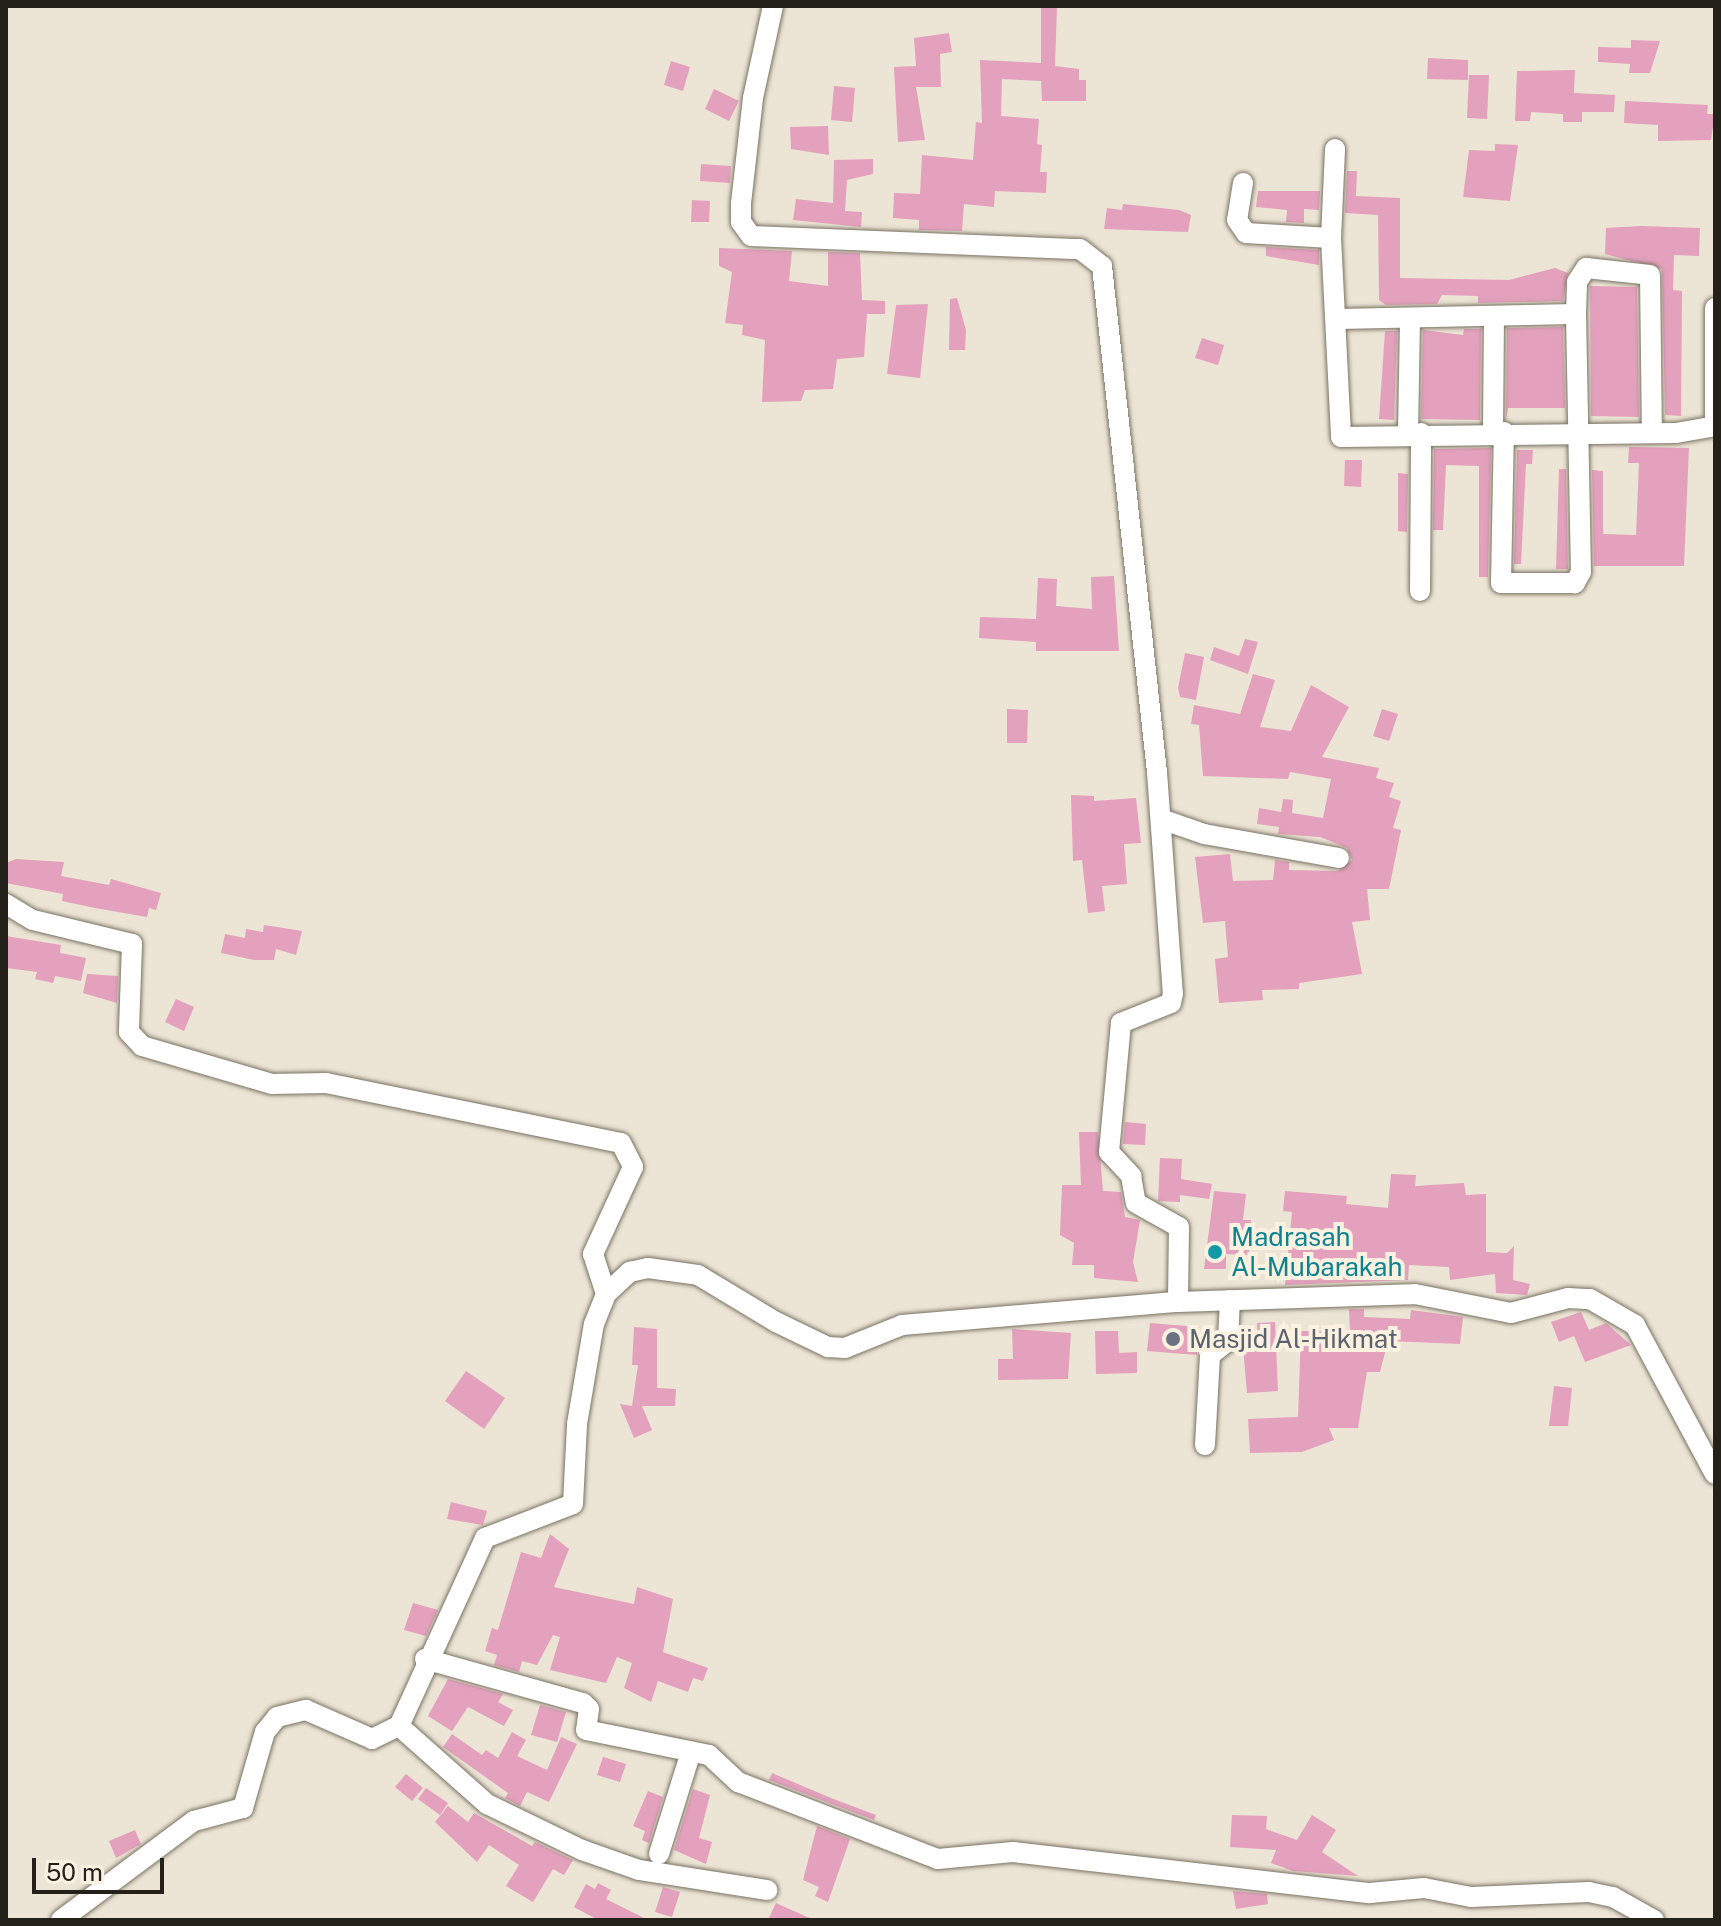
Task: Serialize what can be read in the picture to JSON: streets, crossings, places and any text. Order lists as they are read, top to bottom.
{
  "places": ["Madrasah Al-Mubarakah", "Masjid Al-Hikmat"],
  "scale_bar": "50 m"
}
